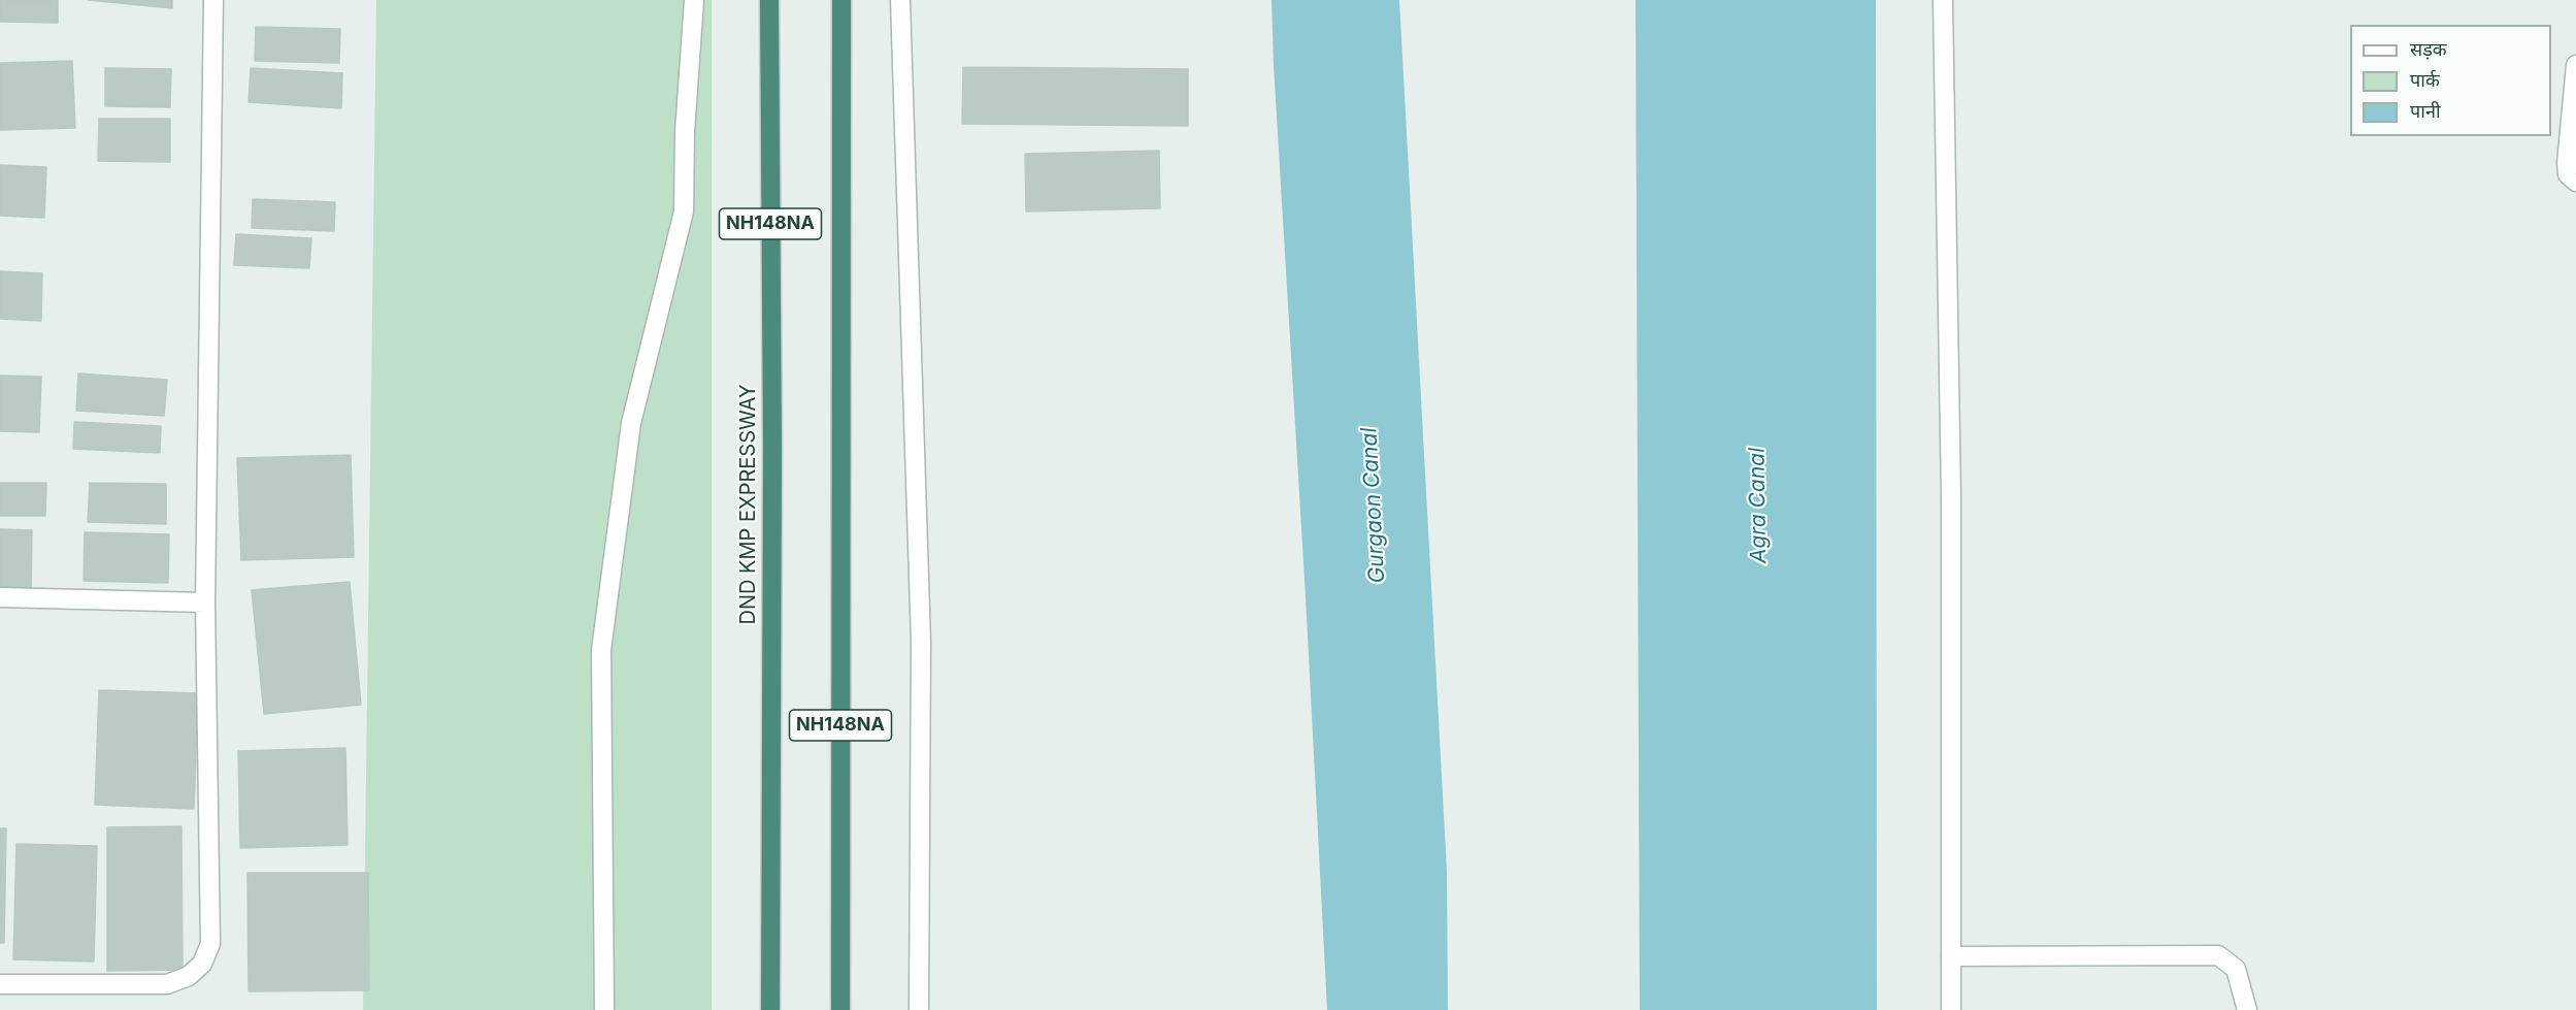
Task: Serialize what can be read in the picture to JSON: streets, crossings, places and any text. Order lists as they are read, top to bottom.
{
  "streets": {
    "highway": ["NH148NA", "DND KMP EXPRESSWAY"]
  },
  "water": ["Gurgaon Canal", "Agra Canal"],
  "legend": ["सड़क", "पार्क", "पानी"]
}
